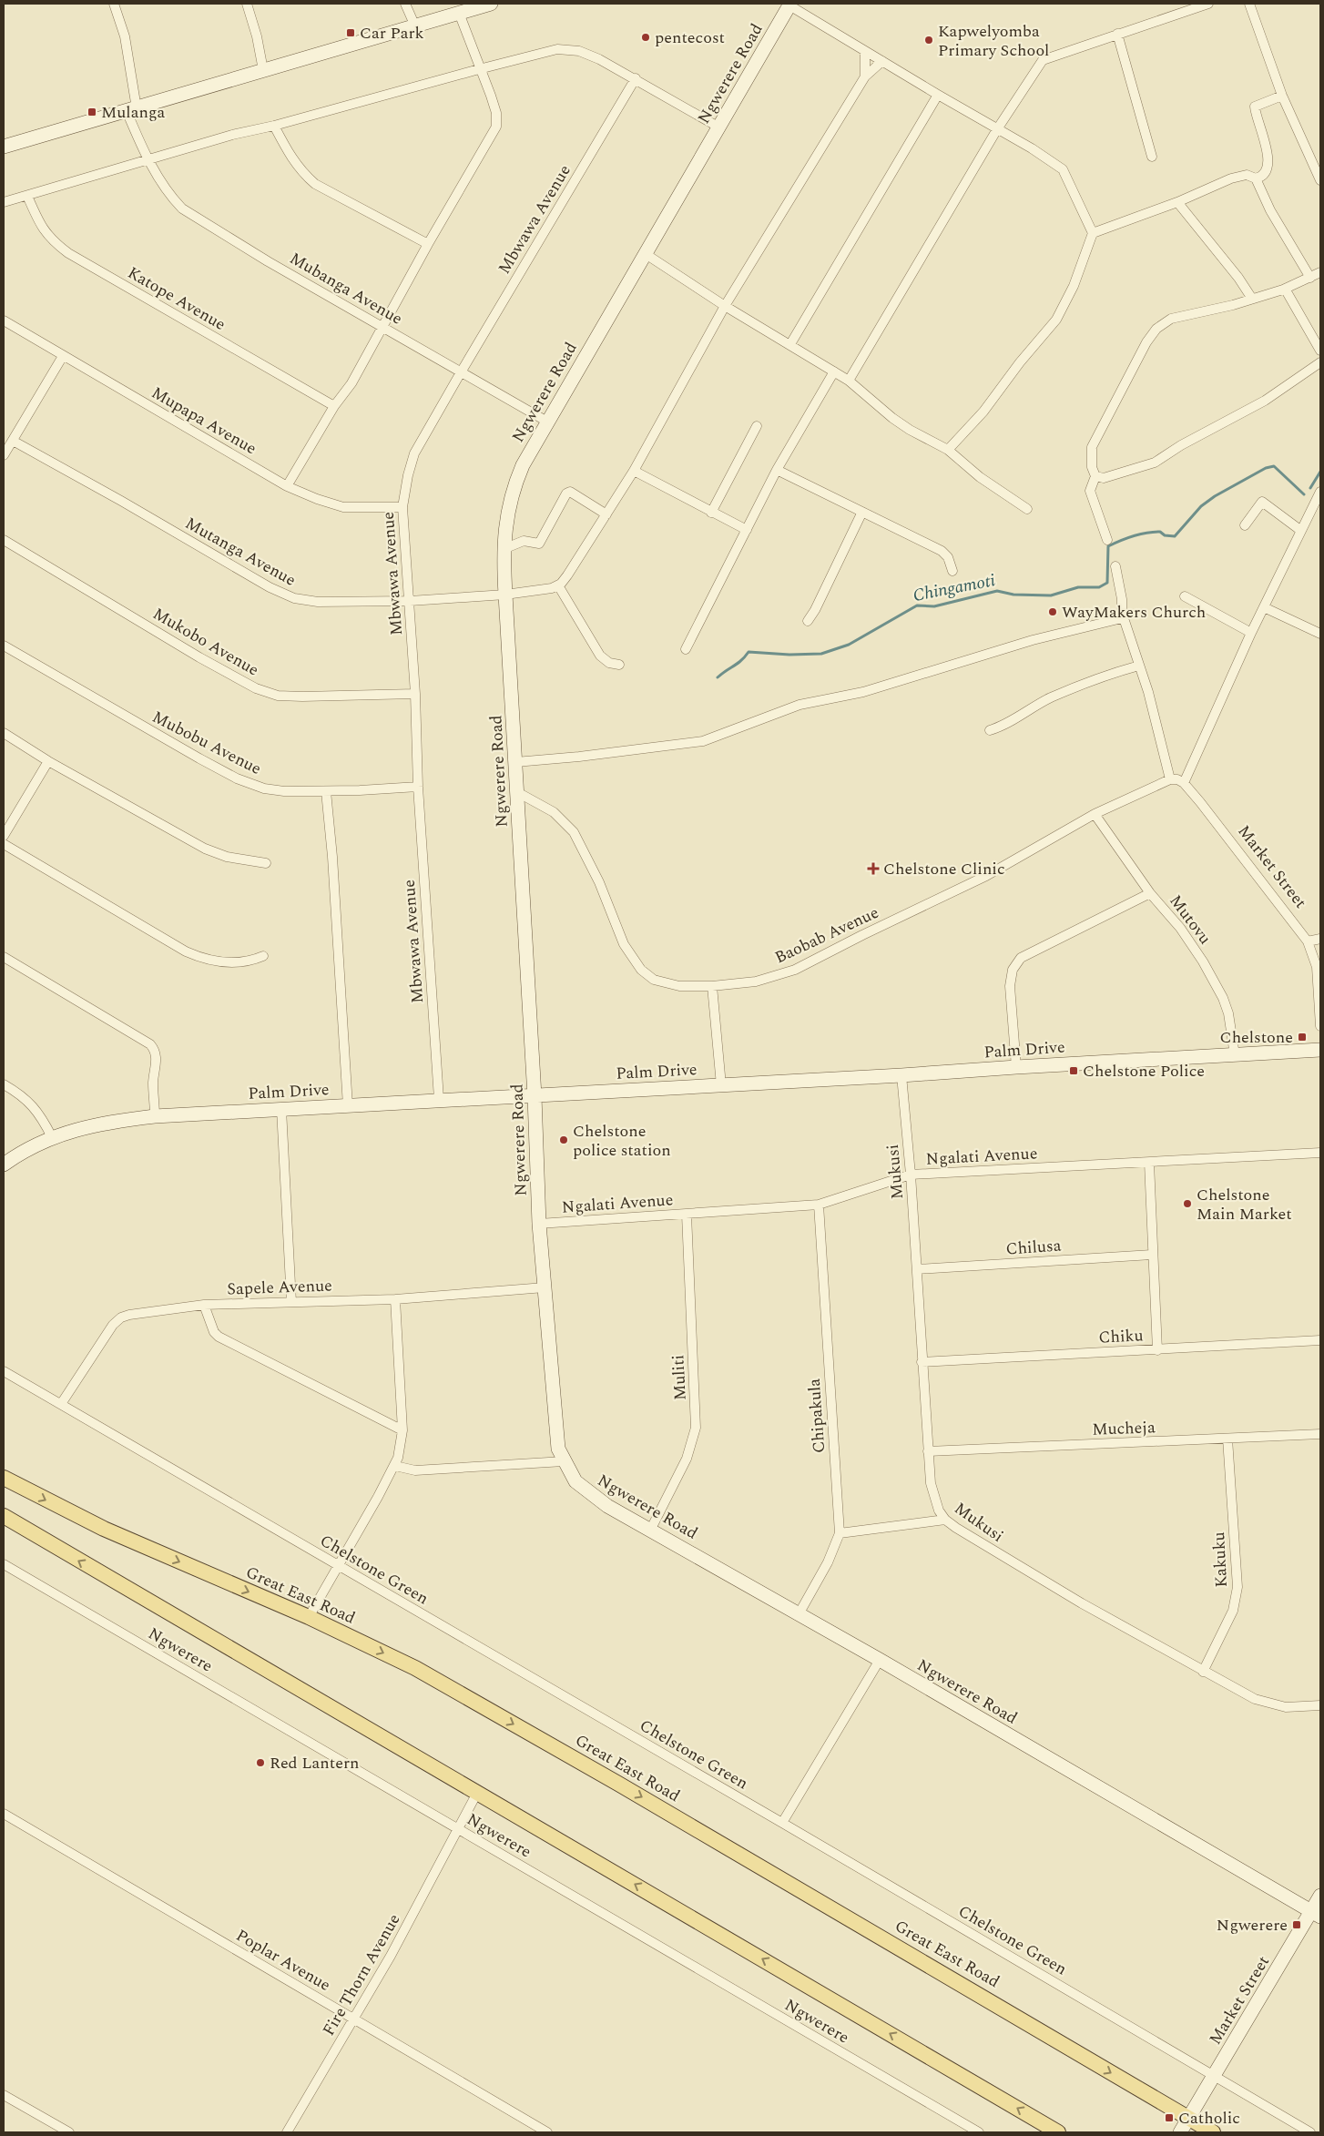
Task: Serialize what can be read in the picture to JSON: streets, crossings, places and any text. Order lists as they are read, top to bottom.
{
  "streets": {
    "main road": ["Great East Road"],
    "street": [
      "Ngwerere Road",
      "Mbwawa Avenue",
      "Mubanga Avenue",
      "Katope Avenue",
      "Mupapa Avenue",
      "Mutanga Avenue",
      "Mukobo Avenue",
      "Mubobu Avenue",
      "Market Street",
      "Mutovu",
      "Baobab Avenue",
      "Palm Drive",
      "Ngalati Avenue",
      "Mukusi",
      "Chilusa",
      "Sapele Avenue",
      "Chiku",
      "Muliti",
      "Chipakula",
      "Mucheja",
      "Kakuku",
      "Chelstone Green",
      "Ngwerere",
      "Poplar Avenue",
      "Fire Thorn Avenue"
    ]
  },
  "crossings": [
    ["Ngwerere Road", "Mubanga Avenue"],
    ["Ngwerere Road", "Mutanga Avenue"],
    ["Ngwerere Road", "Market Street"],
    ["Ngwerere Road", "Baobab Avenue"],
    ["Ngwerere Road", "Palm Drive"],
    ["Ngwerere Road", "Ngalati Avenue"],
    ["Ngwerere Road", "Sapele Avenue"],
    ["Ngwerere Road", "Muliti"],
    ["Ngwerere Road", "Chipakula"],
    ["Mbwawa Avenue", "Mubanga Avenue"],
    ["Mbwawa Avenue", "Mupapa Avenue"],
    ["Mbwawa Avenue", "Mutanga Avenue"],
    ["Mbwawa Avenue", "Mukobo Avenue"],
    ["Mbwawa Avenue", "Mubobu Avenue"],
    ["Mbwawa Avenue", "Palm Drive"],
    ["Market Street", "Chelstone Green"],
    ["Market Street", "Great East Road"],
    ["Mutovu", "Baobab Avenue"],
    ["Mutovu", "Palm Drive"],
    ["Palm Drive", "Mukusi"],
    ["Ngalati Avenue", "Mukusi"],
    ["Ngalati Avenue", "Muliti"],
    ["Ngalati Avenue", "Chipakula"],
    ["Mukusi", "Chilusa"],
    ["Mukusi", "Chiku"],
    ["Mukusi", "Mucheja"],
    ["Mukusi", "Kakuku"],
    ["Sapele Avenue", "Chelstone Green"],
    ["Mucheja", "Kakuku"],
    ["Ngwerere", "Fire Thorn Avenue"],
    ["Poplar Avenue", "Fire Thorn Avenue"]
  ],
  "water": ["Chingamoti"],
  "places": {
    "transit": [
      "Car Park",
      "Mulanga",
      "Chelstone",
      "Chelstone Police",
      "Ngwerere",
      "Catholic"
    ],
    "other": [
      "pentecost",
      "Kapwelyomba Primary School",
      "WayMakers Church",
      "Chelstone police station",
      "Chelstone Main Market",
      "Red Lantern"
    ],
    "health": ["Chelstone Clinic"]
  }
}
